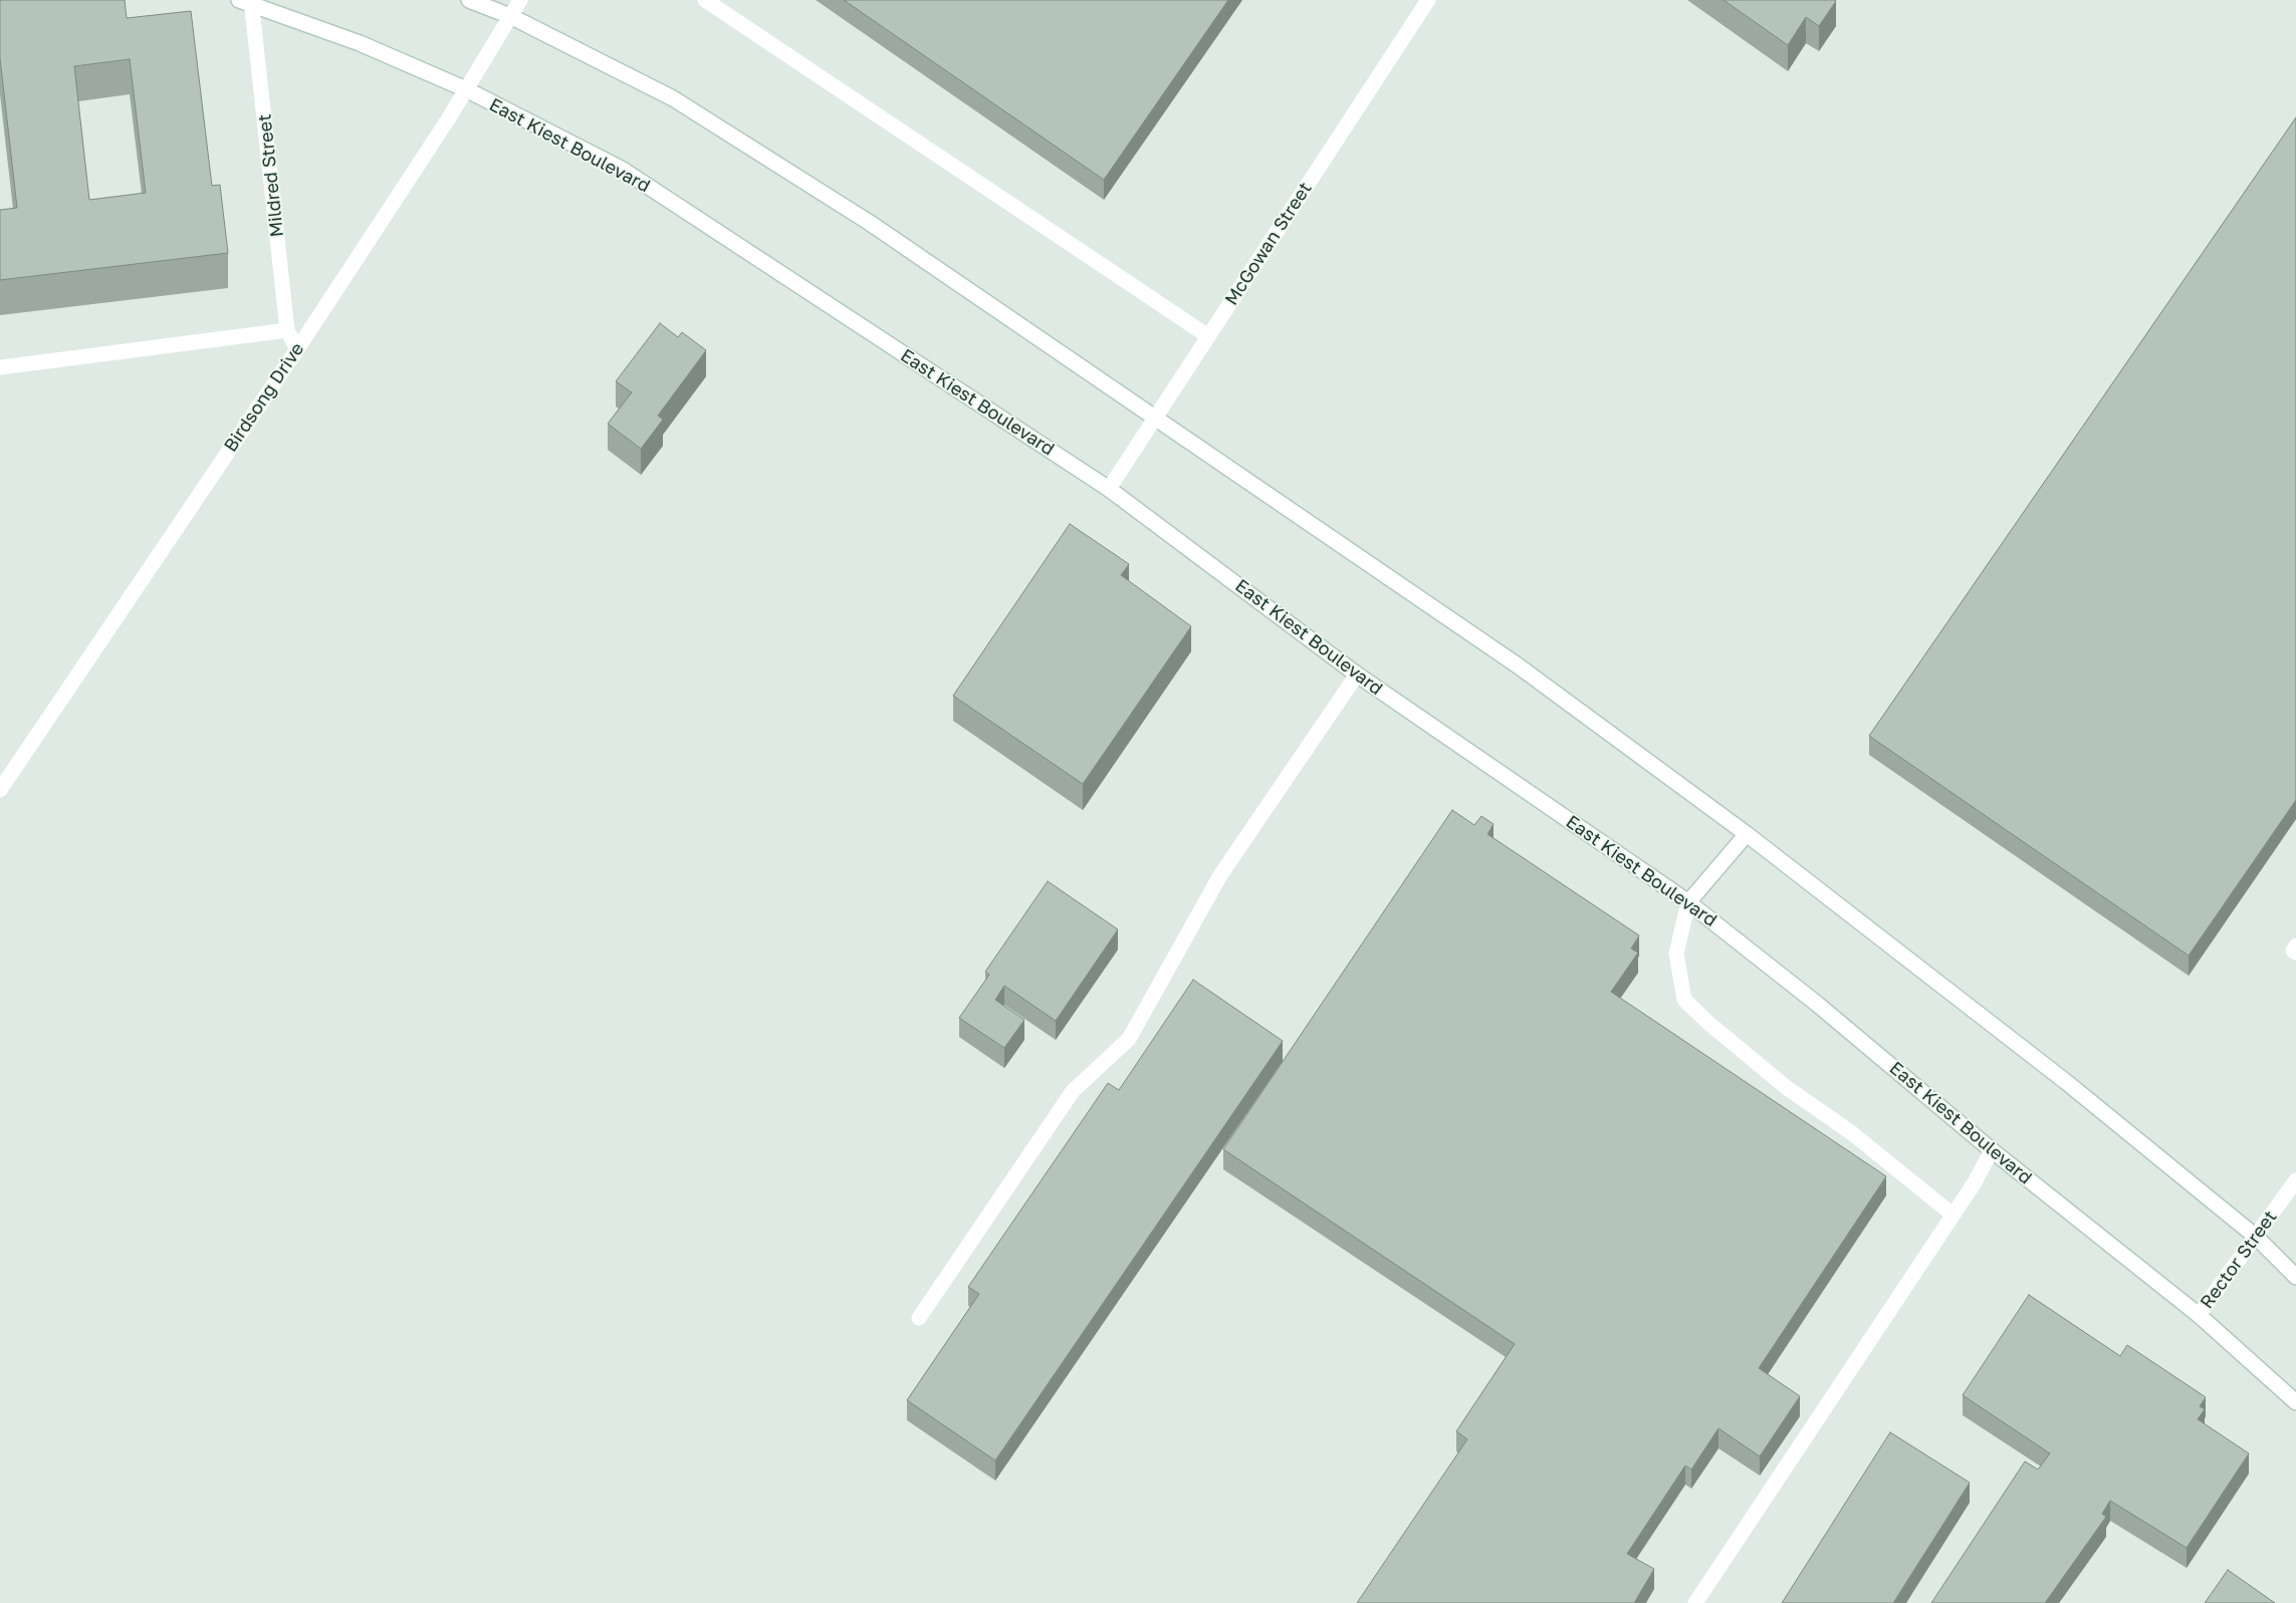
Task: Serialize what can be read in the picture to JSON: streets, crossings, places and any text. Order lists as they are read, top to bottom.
{
  "streets": {
    "main road": [
      "East Kiest Boulevard",
      "Mildred Street",
      "McGowan Street",
      "Birdsong Drive",
      "Rector Street"
    ]
  },
  "crossings": [
    ["East Kiest Boulevard", "Mildred Street"],
    ["East Kiest Boulevard", "McGowan Street"],
    ["East Kiest Boulevard", "Birdsong Drive"],
    ["East Kiest Boulevard", "Rector Street"],
    ["Mildred Street", "Birdsong Drive"]
  ]
}
